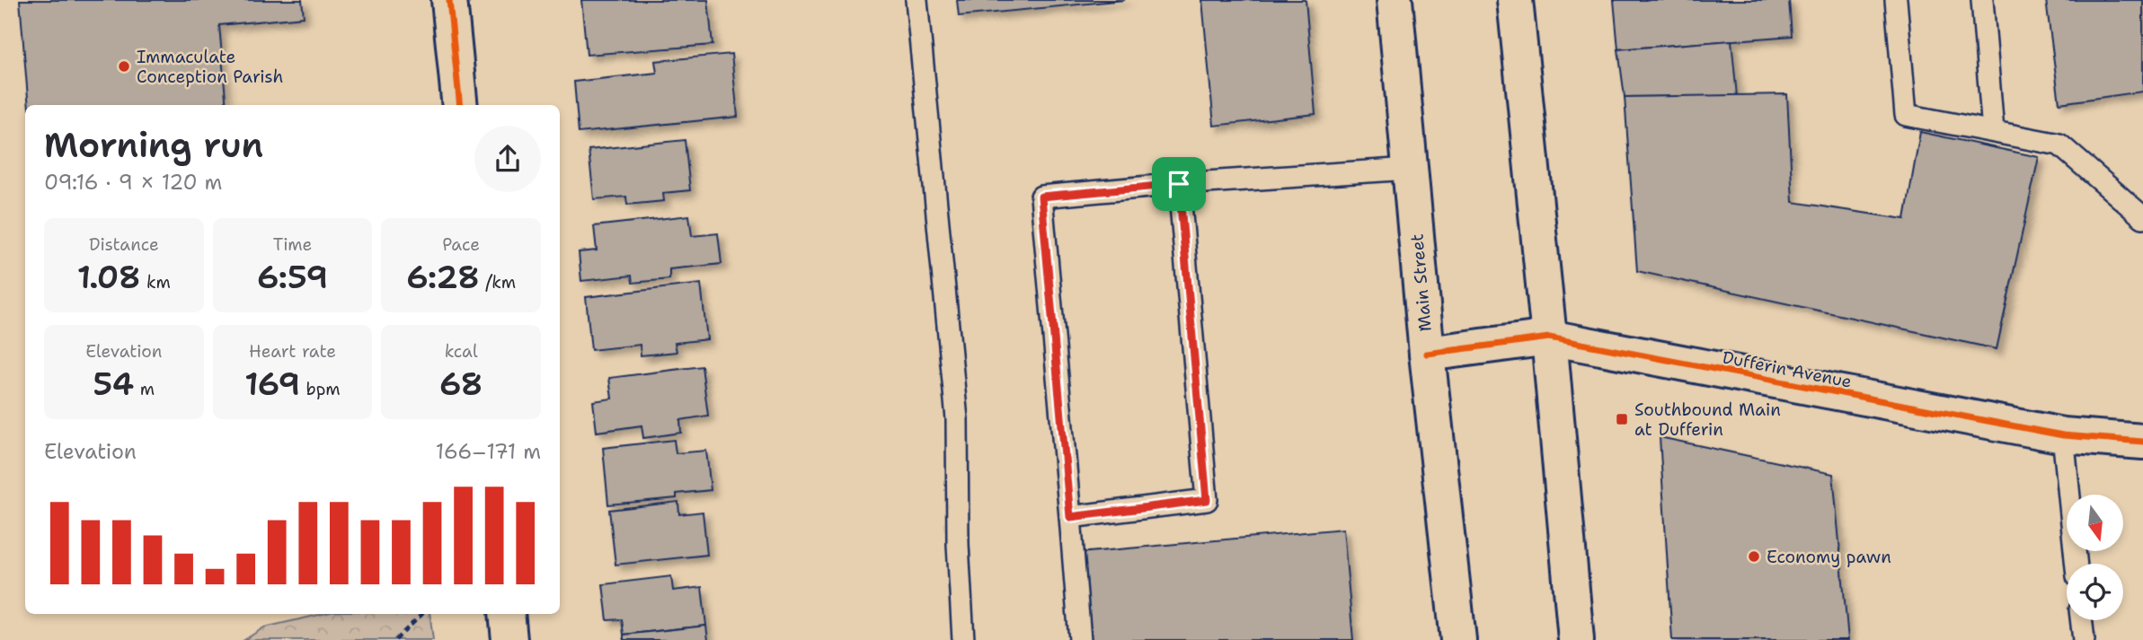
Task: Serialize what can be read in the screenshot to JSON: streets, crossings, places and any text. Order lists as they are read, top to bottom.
{
  "streets": {
    "main road": ["Main Street", "Dufferin Avenue"]
  },
  "crossings": [
    ["Main Street", "Dufferin Avenue"]
  ],
  "places": {
    "other": ["Immaculate Conception Parish", "Economy pawn"],
    "transit": ["Southbound Main at Dufferin"]
  },
  "north": "bottom",
  "page": {
    "heading": ["Morning run", "09:16 · 9 × 120 m"],
    "stats": [
      ["Distance", "1.08 km"],
      ["Time", "6:59"],
      ["Pace", "6:28 /km"],
      ["Elevation", "54 m"],
      ["Heart rate", "169 bpm"],
      ["kcal", "68"]
    ],
    "chart": ["Elevation", "166–171 m"]
  }
}
